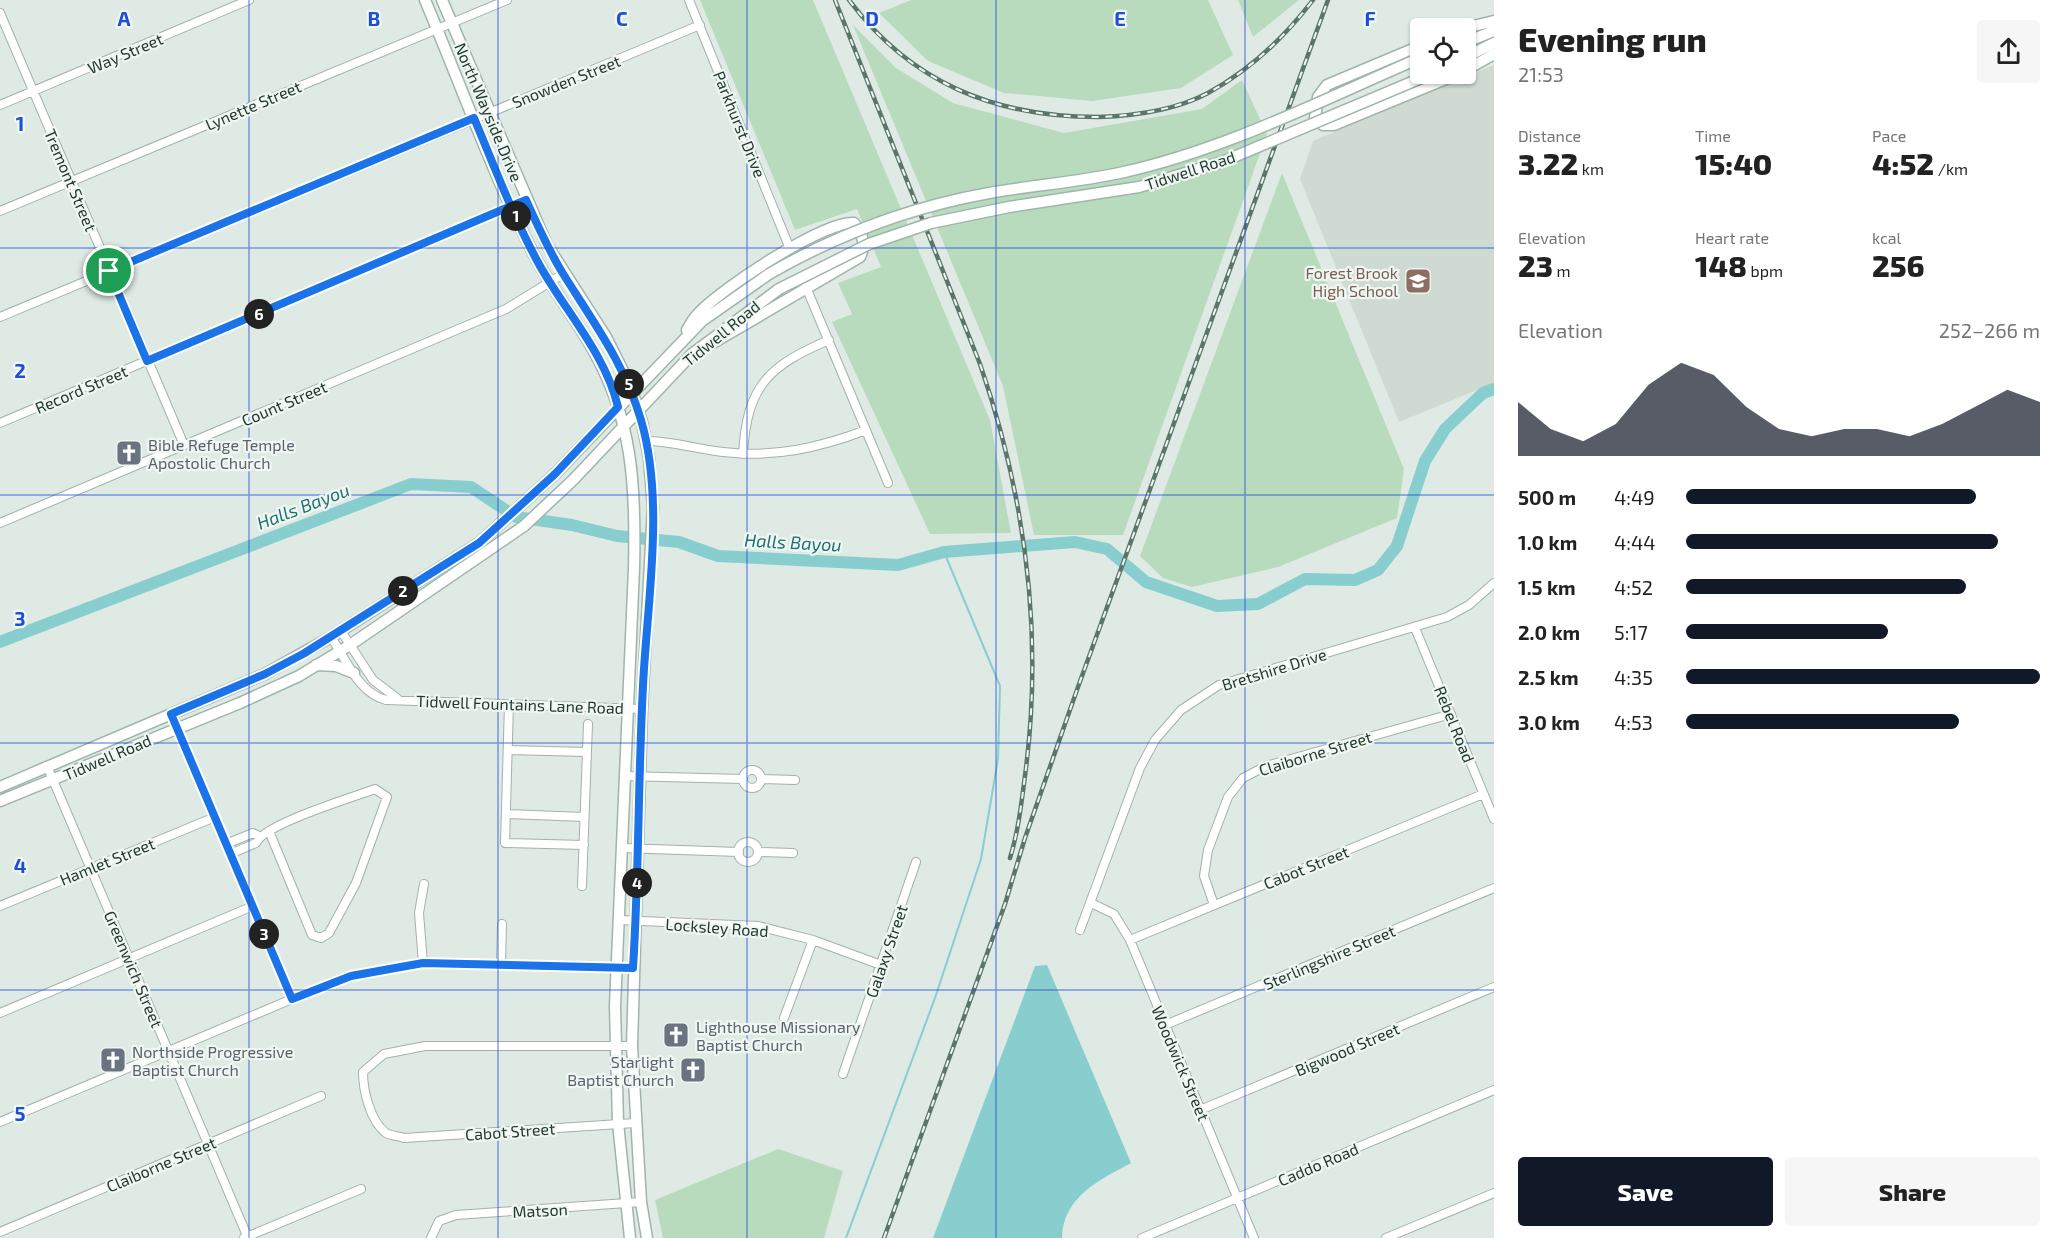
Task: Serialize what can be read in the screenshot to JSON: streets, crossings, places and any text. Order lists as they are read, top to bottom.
{
  "streets": {
    "main road": ["North Wayside Drive", "Tidwell Road"],
    "street": [
      "Way Street",
      "Snowden Street",
      "Lynette Street",
      "Parkhurst Drive",
      "Tremont Street",
      "Record Street",
      "Count Street",
      "Bretshire Drive",
      "Tidwell Fountains Lane Road",
      "Rebel Road",
      "Claiborne Street",
      "Hamlet Street",
      "Cabot Street",
      "Locksley Road",
      "Galaxy Street",
      "Sterlingshire Street",
      "Greenwich Street",
      "Bigwood Street",
      "Woodwick Street",
      "Caddo Road",
      "Matson"
    ]
  },
  "crossings": [
    ["Way Street", "Tremont Street"],
    ["Snowden Street", "North Wayside Drive"],
    ["Snowden Street", "Parkhurst Drive"],
    ["Snowden Street", "Tremont Street"],
    ["Lynette Street", "North Wayside Drive"],
    ["Lynette Street", "Tremont Street"],
    ["North Wayside Drive", "Tidwell Road"],
    ["North Wayside Drive", "Record Street"],
    ["North Wayside Drive", "Count Street"],
    ["North Wayside Drive", "Tidwell Fountains Lane Road"],
    ["North Wayside Drive", "Cabot Street"],
    ["North Wayside Drive", "Locksley Road"],
    ["North Wayside Drive", "Matson"],
    ["Tidwell Road", "Tidwell Fountains Lane Road"],
    ["Tidwell Road", "Greenwich Street"],
    ["Tremont Street", "Record Street"],
    ["Tremont Street", "Count Street"],
    ["Bretshire Drive", "Rebel Road"],
    ["Bretshire Drive", "Woodwick Street"],
    ["Rebel Road", "Claiborne Street"],
    ["Rebel Road", "Cabot Street"],
    ["Claiborne Street", "Cabot Street"],
    ["Claiborne Street", "Greenwich Street"],
    ["Hamlet Street", "Greenwich Street"],
    ["Cabot Street", "Woodwick Street"],
    ["Locksley Road", "Galaxy Street"],
    ["Sterlingshire Street", "Woodwick Street"],
    ["Bigwood Street", "Woodwick Street"],
    ["Woodwick Street", "Caddo Road"]
  ],
  "water": ["Halls Bayou"],
  "places": {
    "school or university": ["Forest Brook High School"],
    "church": [
      "Bible Refuge Temple Apostolic Church",
      "Lighthouse Missionary Baptist Church",
      "Northside Progressive Baptist Church",
      "Starlight Baptist Church"
    ]
  },
  "page": {
    "heading": ["Evening run", "21:53"],
    "stats": [
      ["Distance", "3.22 km"],
      ["Time", "15:40"],
      ["Pace", "4:52 /km"],
      ["Elevation", "23 m"],
      ["Heart rate", "148 bpm"],
      ["kcal", "256"]
    ],
    "pins": [
      "1",
      "6",
      "5",
      "2",
      "4",
      "3"
    ],
    "chart": ["Elevation", "252–266 m"],
    "list": [
      {
        "name": "500 m",
        "note": "4:49"
      },
      {
        "name": "1.0 km",
        "note": "4:44"
      },
      {
        "name": "1.5 km",
        "note": "4:52"
      },
      {
        "name": "2.0 km",
        "note": "5:17"
      },
      {
        "name": "2.5 km",
        "note": "4:35"
      },
      {
        "name": "3.0 km",
        "note": "4:53"
      }
    ],
    "buttons": ["Save", "Share"]
  },
  "grid": {
    "columns": [
      "A",
      "B",
      "C",
      "D",
      "E",
      "F"
    ],
    "rows": [
      "1",
      "2",
      "3",
      "4",
      "5"
    ]
  }
}
